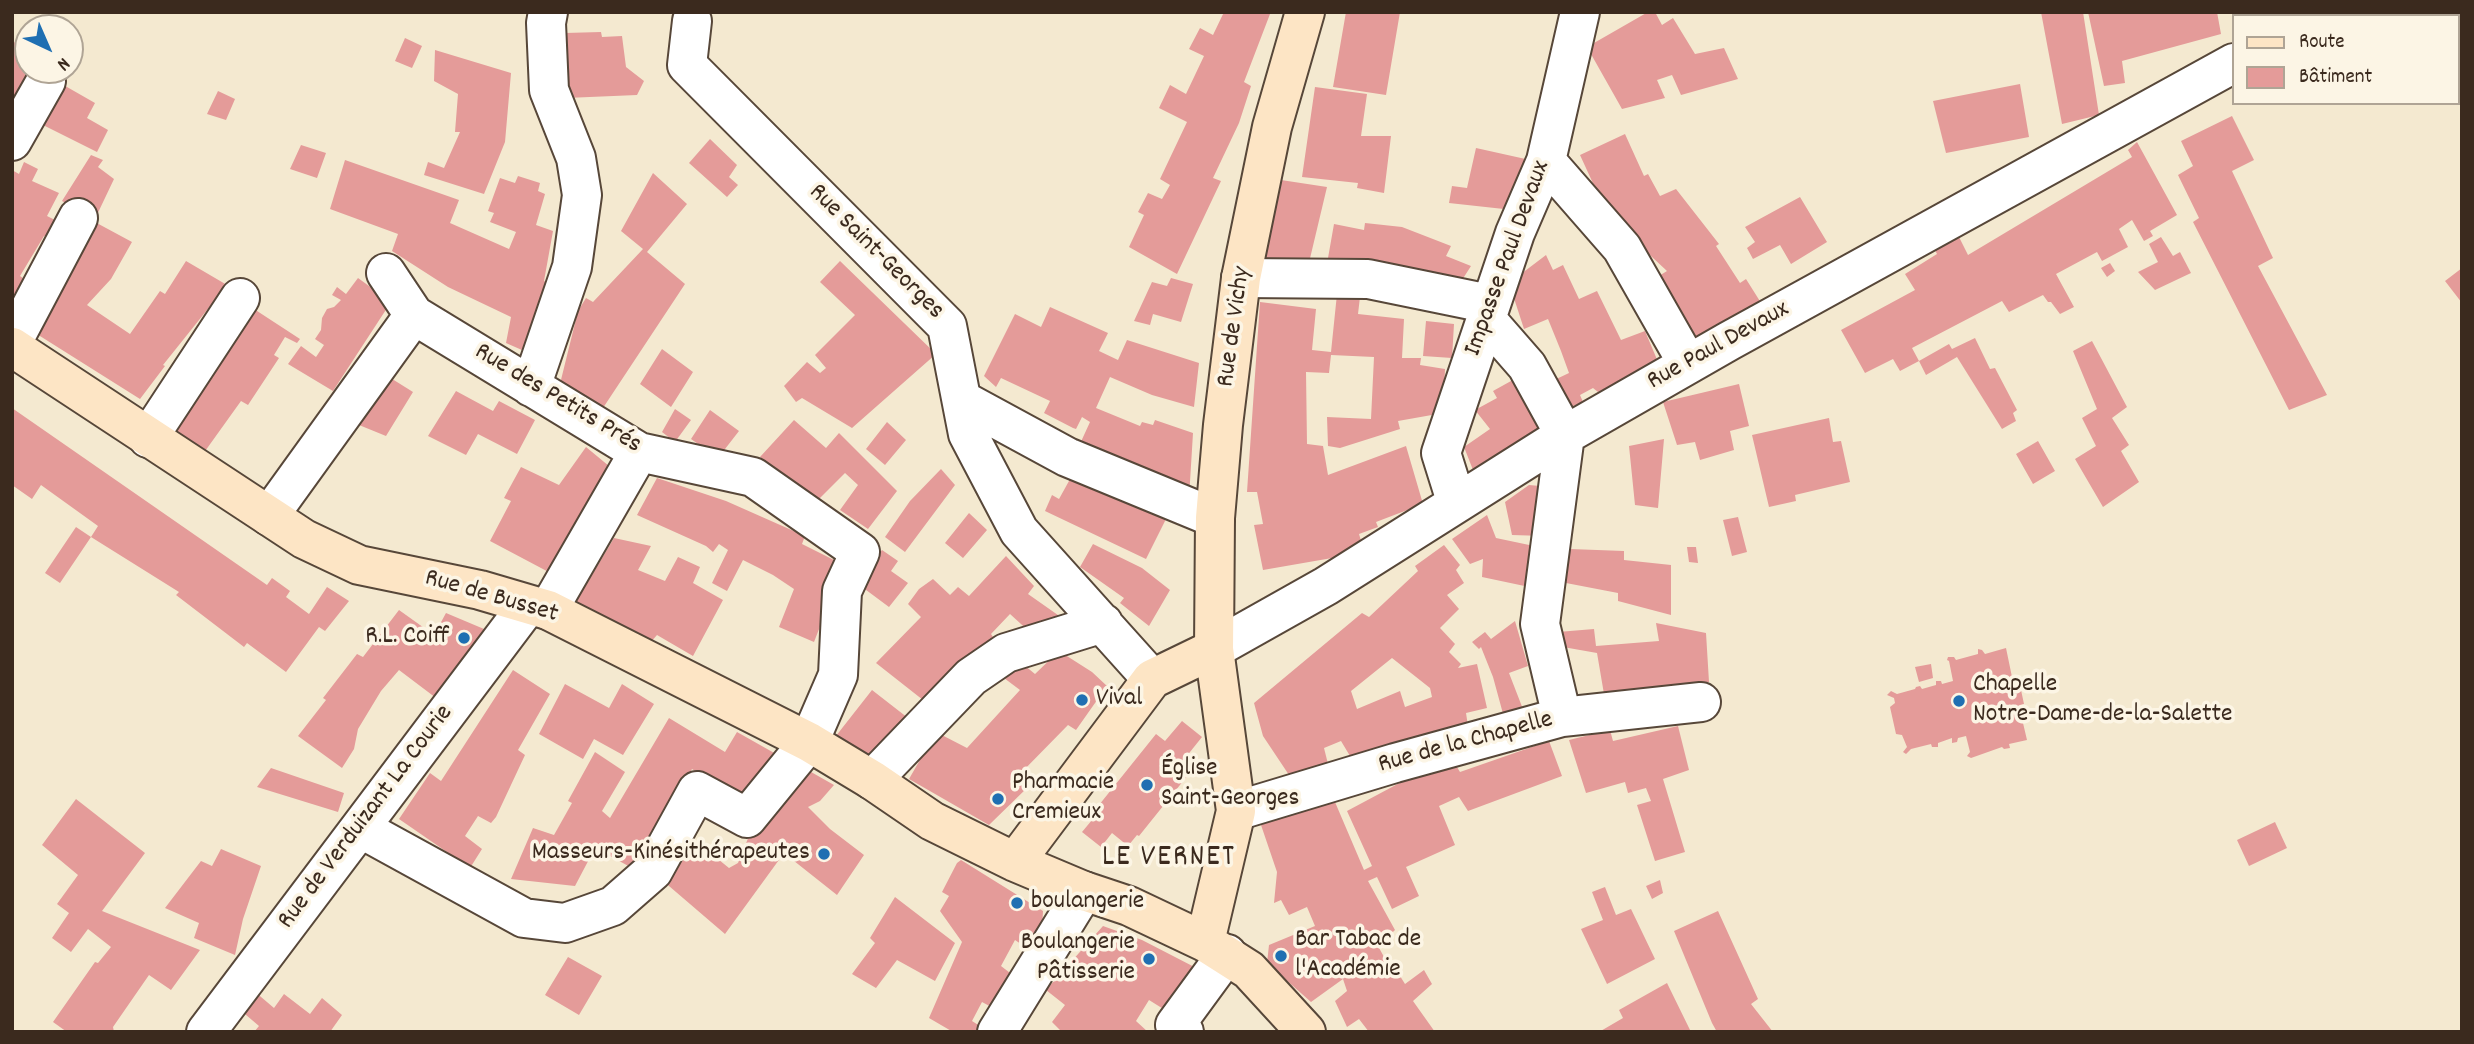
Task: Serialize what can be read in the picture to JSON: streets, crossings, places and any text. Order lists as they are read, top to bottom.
{
  "streets": {
    "street": [
      "Rue Saint-Georges",
      "Impasse Paul Devaux",
      "Rue de Vichy",
      "Rue Paul Devaux",
      "Rue des Petits Prés",
      "Rue de Busset",
      "Rue de la Chapelle",
      "Rue de Verduizant La Courie"
    ]
  },
  "crossings": [
    ["Impasse Paul Devaux", "Rue Paul Devaux"],
    ["Rue de Vichy", "Rue Paul Devaux"],
    ["Rue de Vichy", "Rue de la Chapelle"],
    ["Rue des Petits Prés", "Rue de Busset"],
    ["Rue des Petits Prés", "Rue de Verduizant La Courie"],
    ["Rue de Busset", "Rue de Verduizant La Courie"]
  ],
  "districts": ["LE VERNET"],
  "places": [
    "R.L. Coiff",
    "Vival",
    "Chapelle Notre-Dame-de-la-Salette",
    "Église Saint-Georges",
    "Pharmacie Cremieux",
    "Masseurs-Kinésithérapeutes",
    "boulangerie",
    "Bar Tabac de l'Académie",
    "Boulangerie Pâtisserie"
  ],
  "legend": ["Route", "Bâtiment"],
  "north": "bottom right"
}
